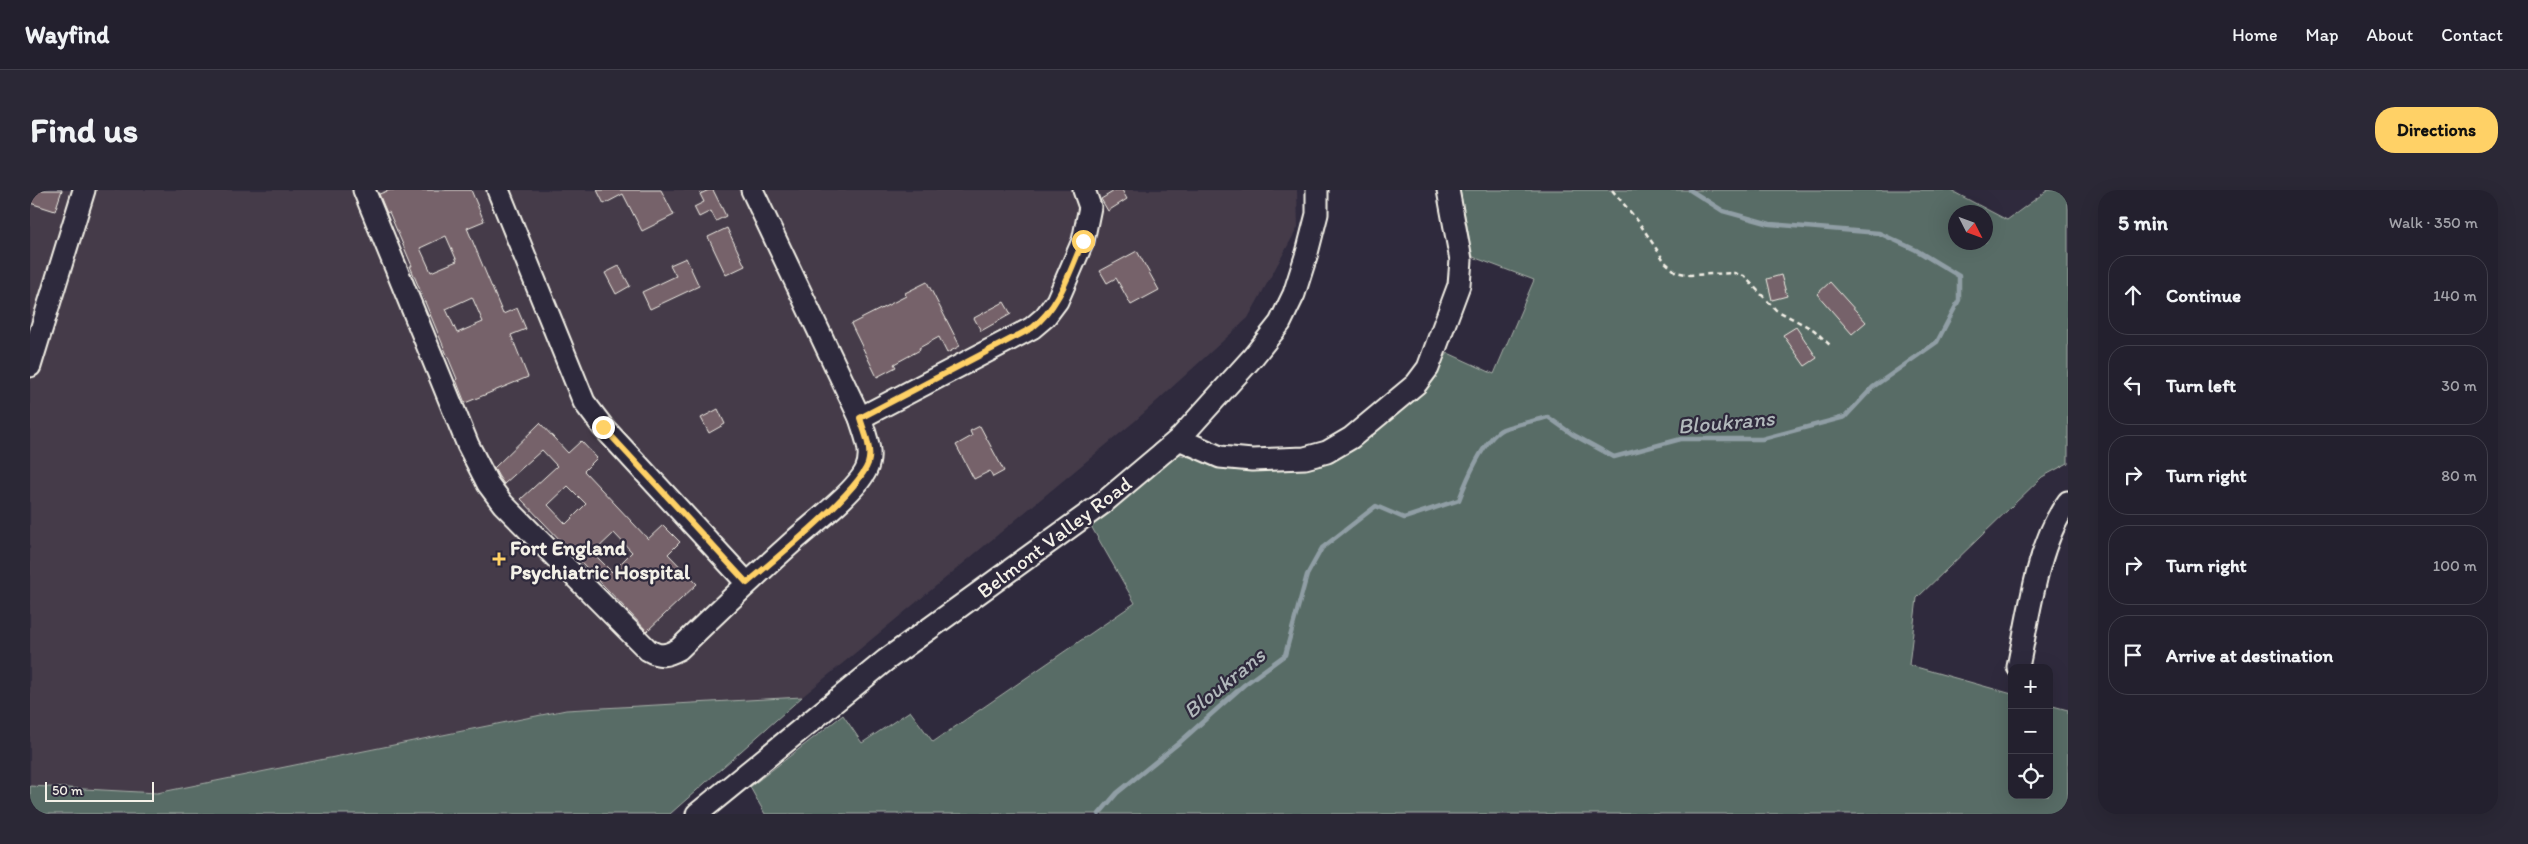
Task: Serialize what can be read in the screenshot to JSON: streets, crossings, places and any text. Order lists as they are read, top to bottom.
{
  "streets": {
    "street": ["Belmont Valley Road"]
  },
  "water": ["Bloukrans"],
  "places": {
    "health": ["Fort England Psychiatric Hospital"]
  },
  "scale_bar": "50 m",
  "north": "bottom right",
  "page": {
    "header": "Wayfind",
    "nav": [
      "Home",
      "Map",
      "About",
      "Contact"
    ],
    "buttons": "Directions",
    "title": "Find us",
    "heading": ["5 min", "Walk · 350 m"],
    "list": [
      ["Continue", "140 m"],
      ["Turn left", "30 m"],
      ["Turn right", "80 m"],
      ["Turn right", "100 m"],
      "Arrive at destination"
    ],
    "map_buttons": ["+", "−"],
    "scale": "50 m"
  }
}
